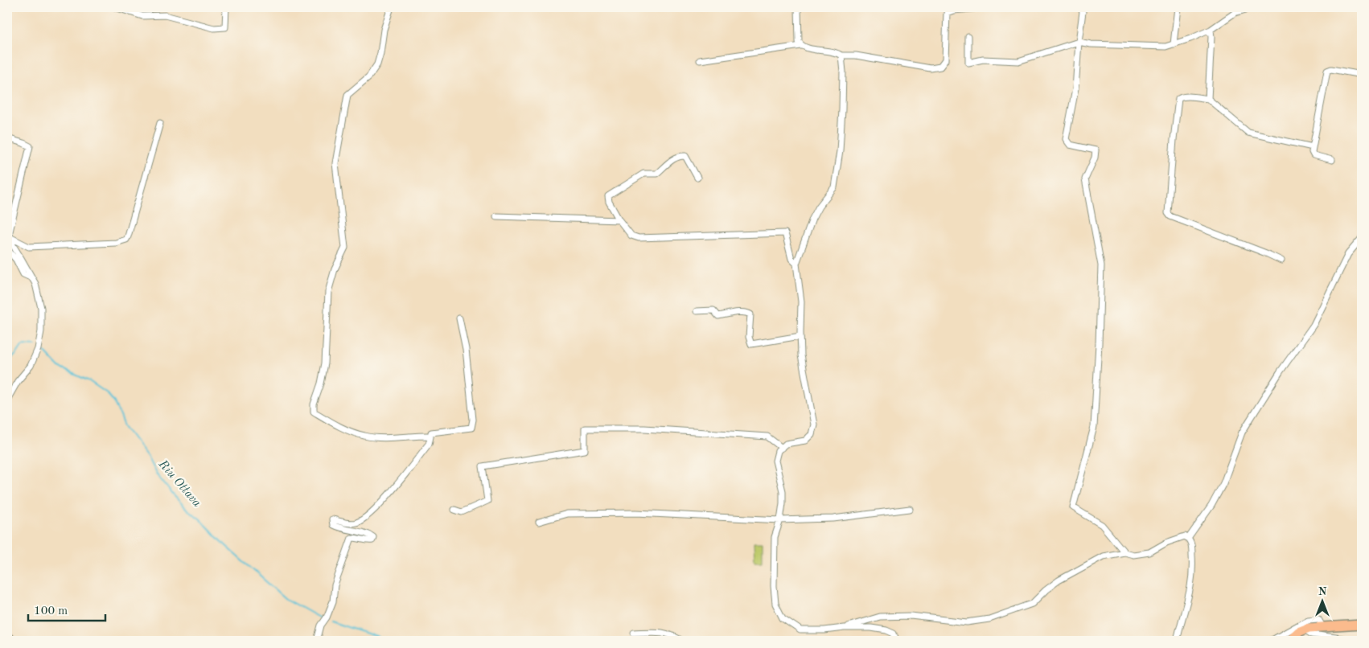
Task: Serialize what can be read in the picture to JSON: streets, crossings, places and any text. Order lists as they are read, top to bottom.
{
  "water": ["Riu Ottava"],
  "scale_bar": "100 m",
  "north": "top"
}
